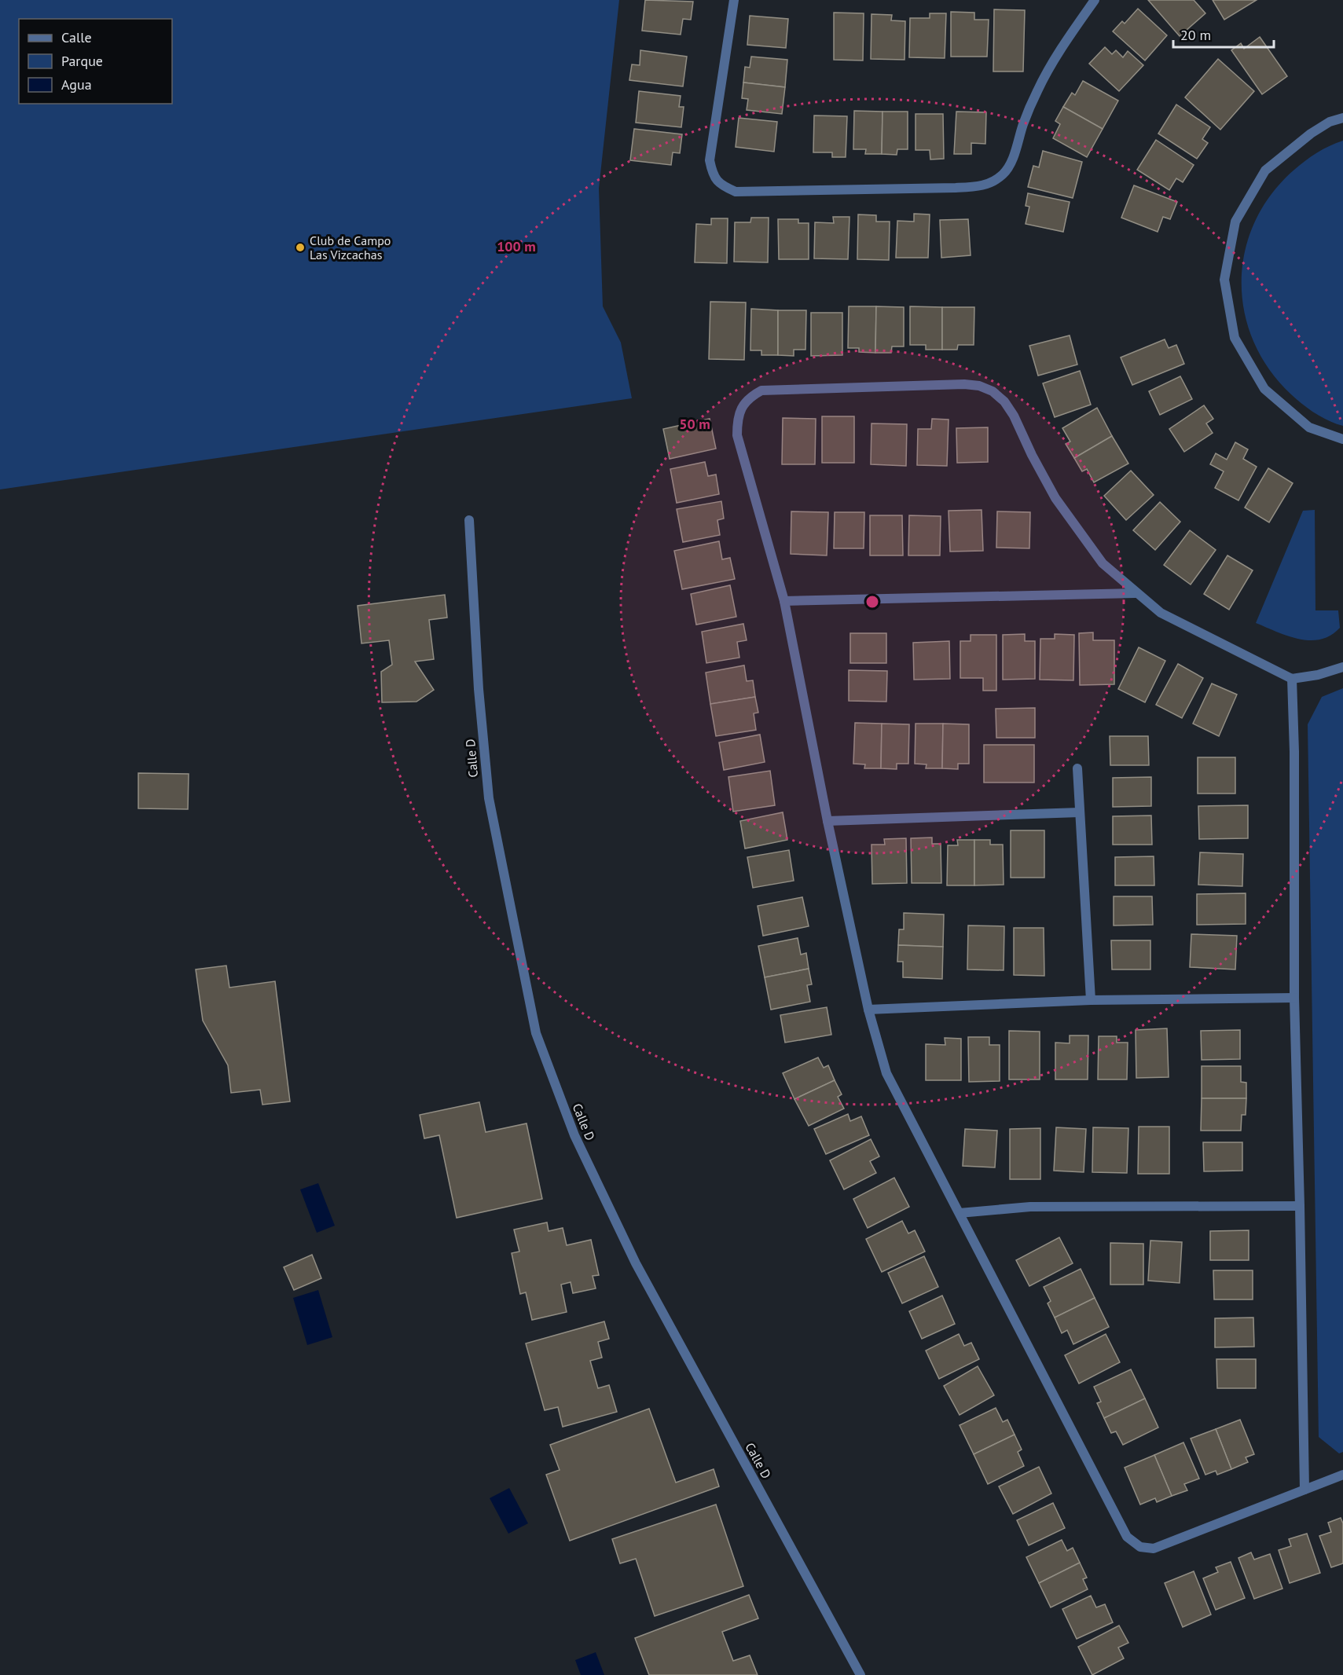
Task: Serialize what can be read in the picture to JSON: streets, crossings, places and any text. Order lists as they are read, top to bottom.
{
  "streets": {
    "street": ["Calle D"]
  },
  "places": ["Club de Campo Las Vizcachas"],
  "legend": ["Calle", "Parque", "Agua"],
  "scale_bar": "20 m",
  "rings": ["100 m", "50 m"]
}
